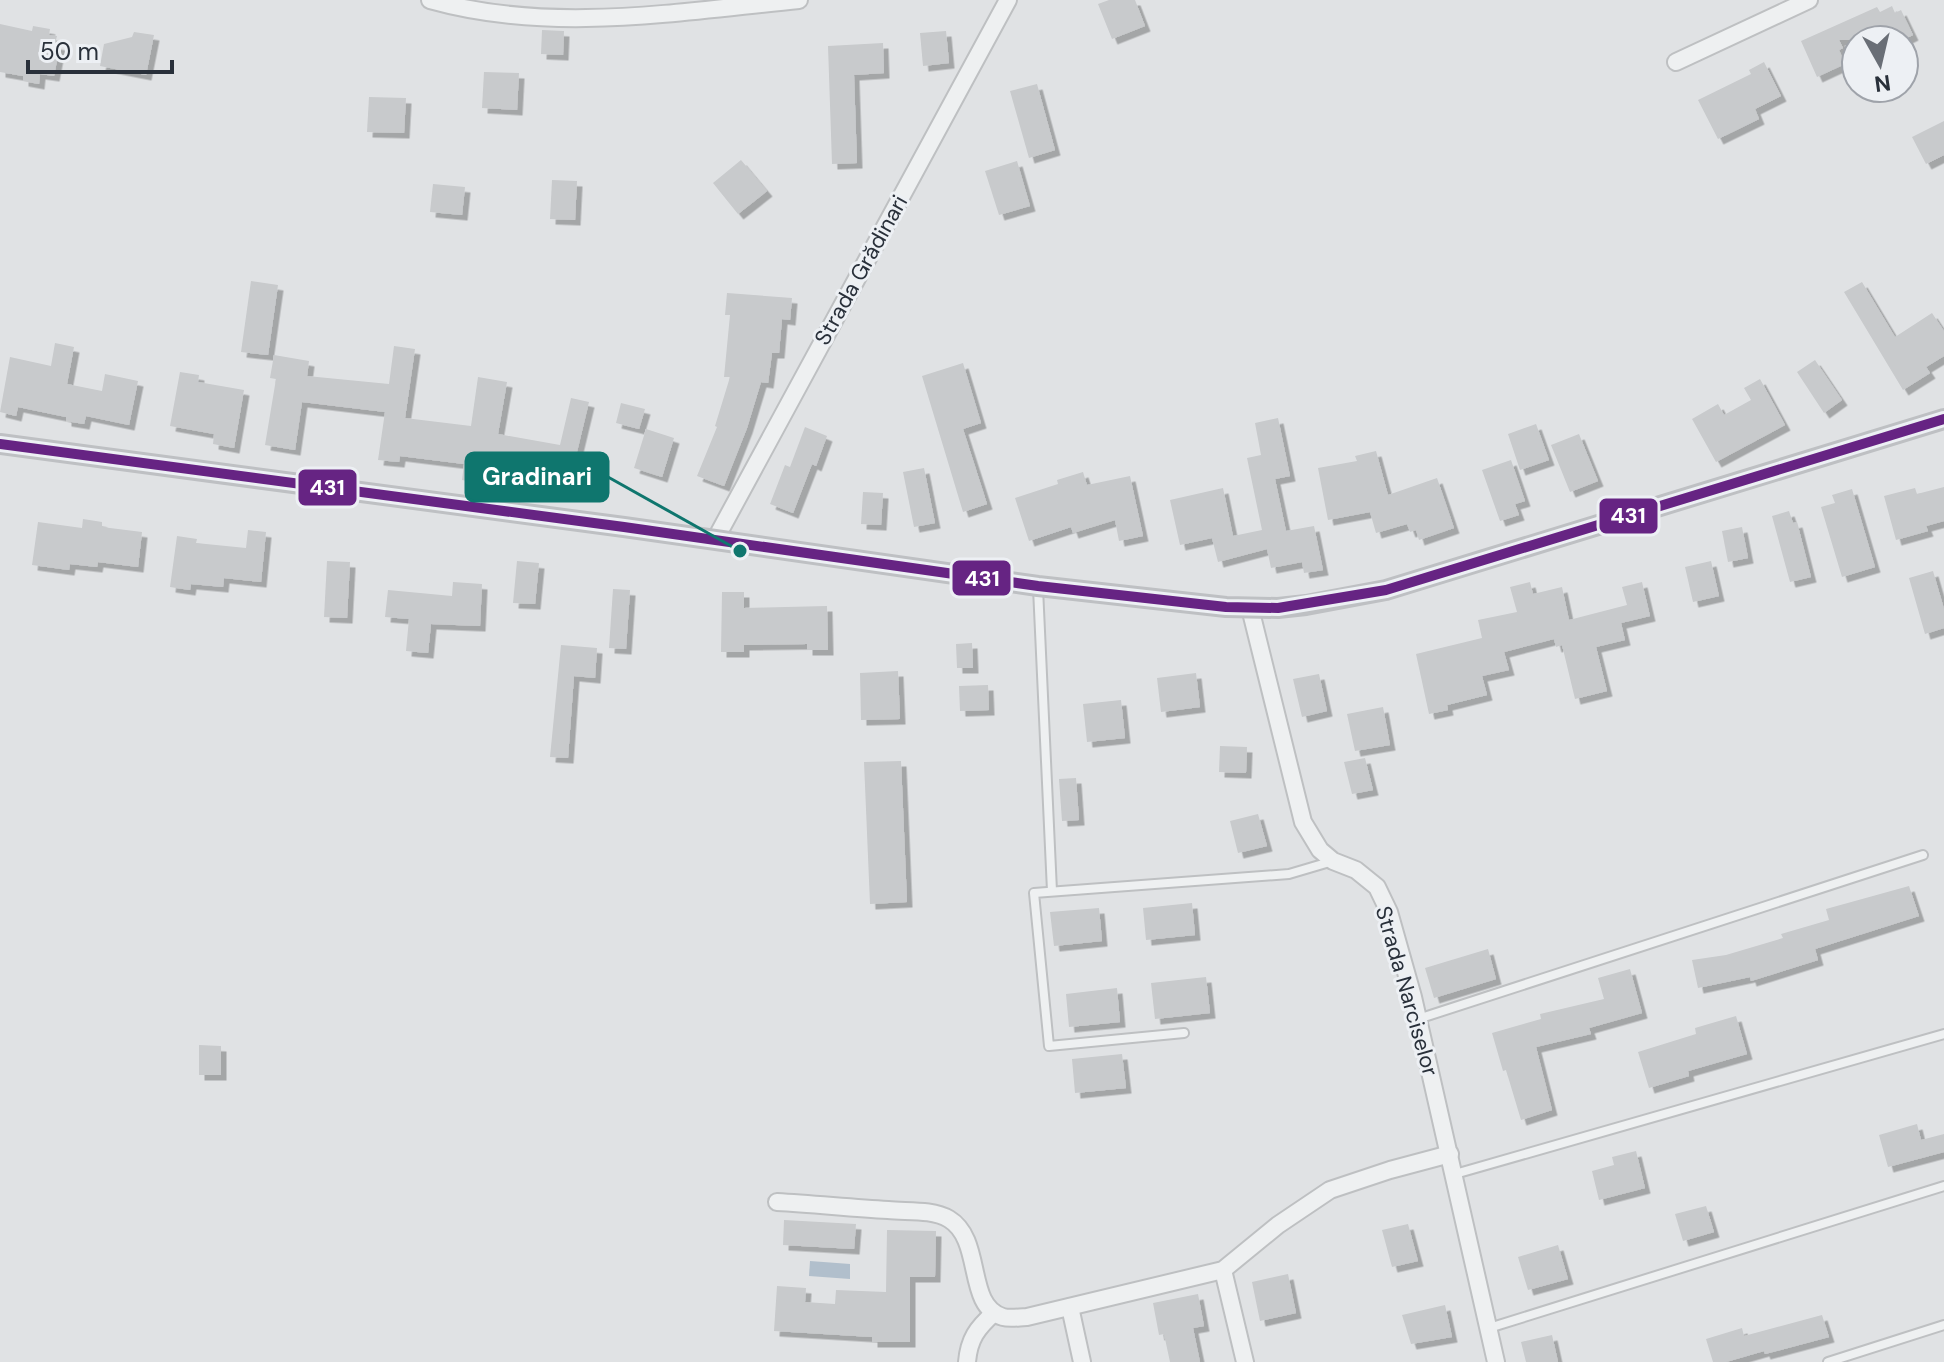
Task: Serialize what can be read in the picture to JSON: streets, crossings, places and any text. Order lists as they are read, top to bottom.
{
  "streets": {
    "street": ["Strada Grădinari", "Strada Narciselor"]
  },
  "places": ["Gradinari"],
  "lines": ["transit line 431"],
  "scale_bar": "50 m",
  "north": "bottom"
}
